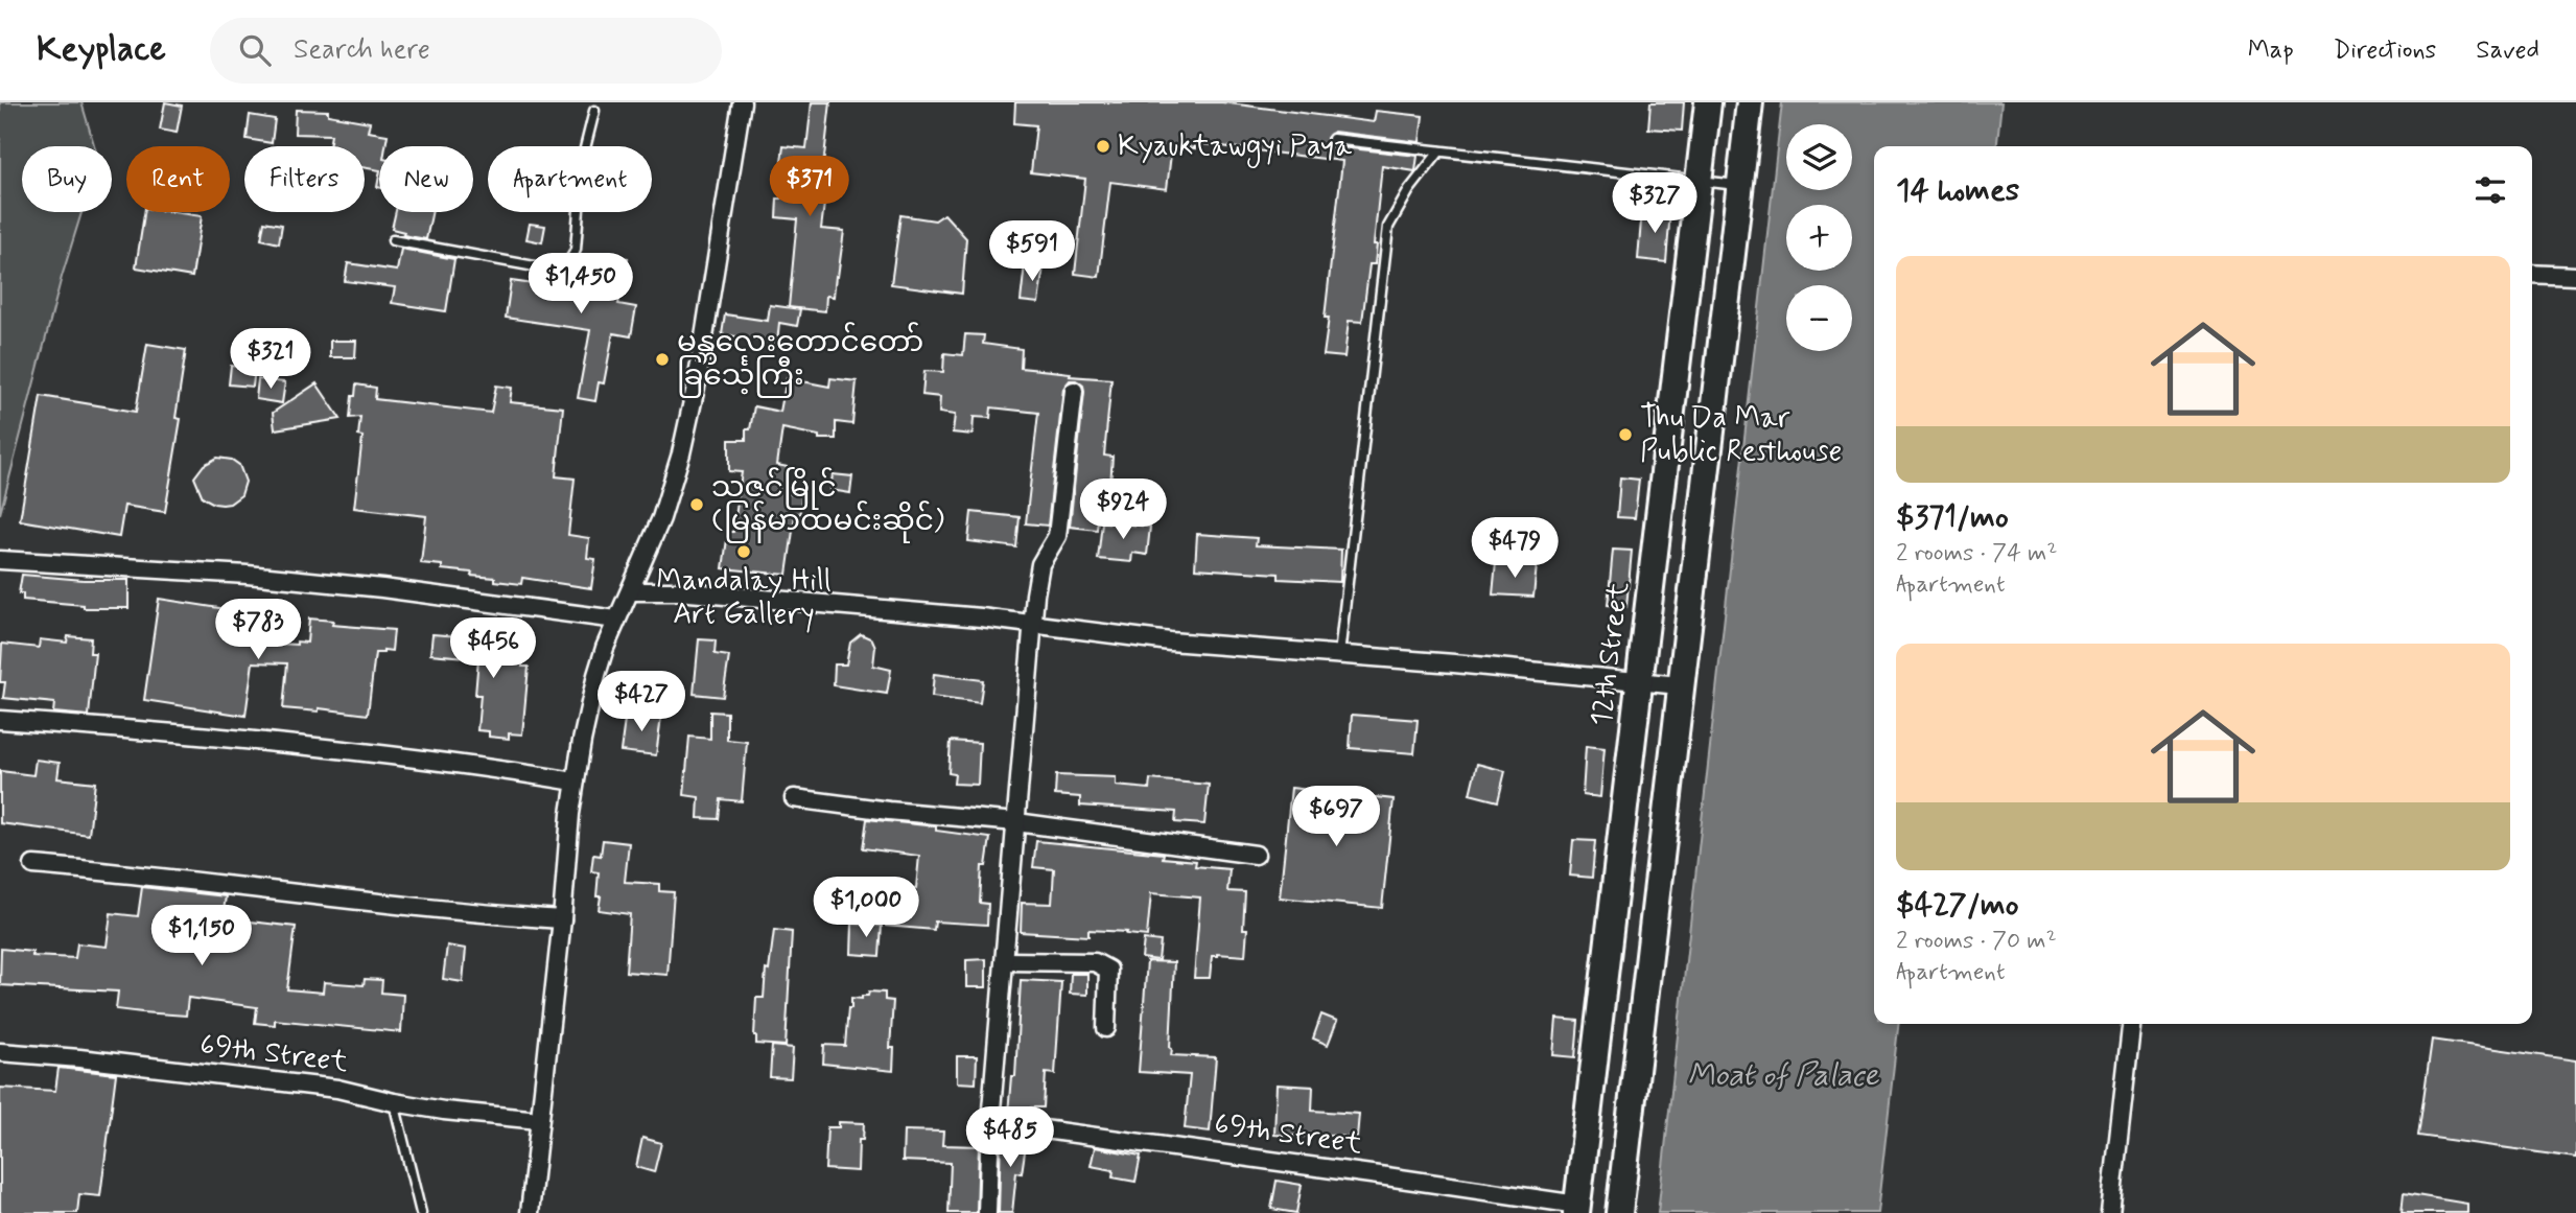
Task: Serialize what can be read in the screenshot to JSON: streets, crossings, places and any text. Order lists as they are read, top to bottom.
{
  "streets": {
    "main road": ["12th Street"],
    "street": ["69th Street"]
  },
  "crossings": [
    ["12th Street", "69th Street"]
  ],
  "water": ["Moat of Palace"],
  "places": [
    "Kyauktawgyi Paya",
    "မန္တလေးတောင်တော် ‌ခြင်္သေ့ကြီး",
    "Thu Da Mar Public Resthouse",
    "သဇင်မြိုင် (မြန်မာထမင်းဆိုင်)",
    "Mandalay Hill Art Gallery"
  ],
  "page": {
    "header": "Keyplace",
    "search": "Search here",
    "nav": ["Map", "Directions", "Saved"],
    "map_buttons": ["+", "−"],
    "chip": [
      "Buy",
      "Rent",
      "Filters",
      "New",
      "Apartment"
    ],
    "heading": "14 homes",
    "price": [
      "$371",
      "$327",
      "$591",
      "$1,450",
      "$321",
      "$924",
      "$479",
      "$783",
      "$456",
      "$427",
      "$697",
      "$1,000",
      "$1,150",
      "$485"
    ],
    "list": [
      {
        "name": "$371/mo",
        "note": "2 rooms · 74 m² · Apartment"
      },
      {
        "name": "$427/mo",
        "note": "2 rooms · 70 m² · Apartment"
      }
    ]
  }
}
